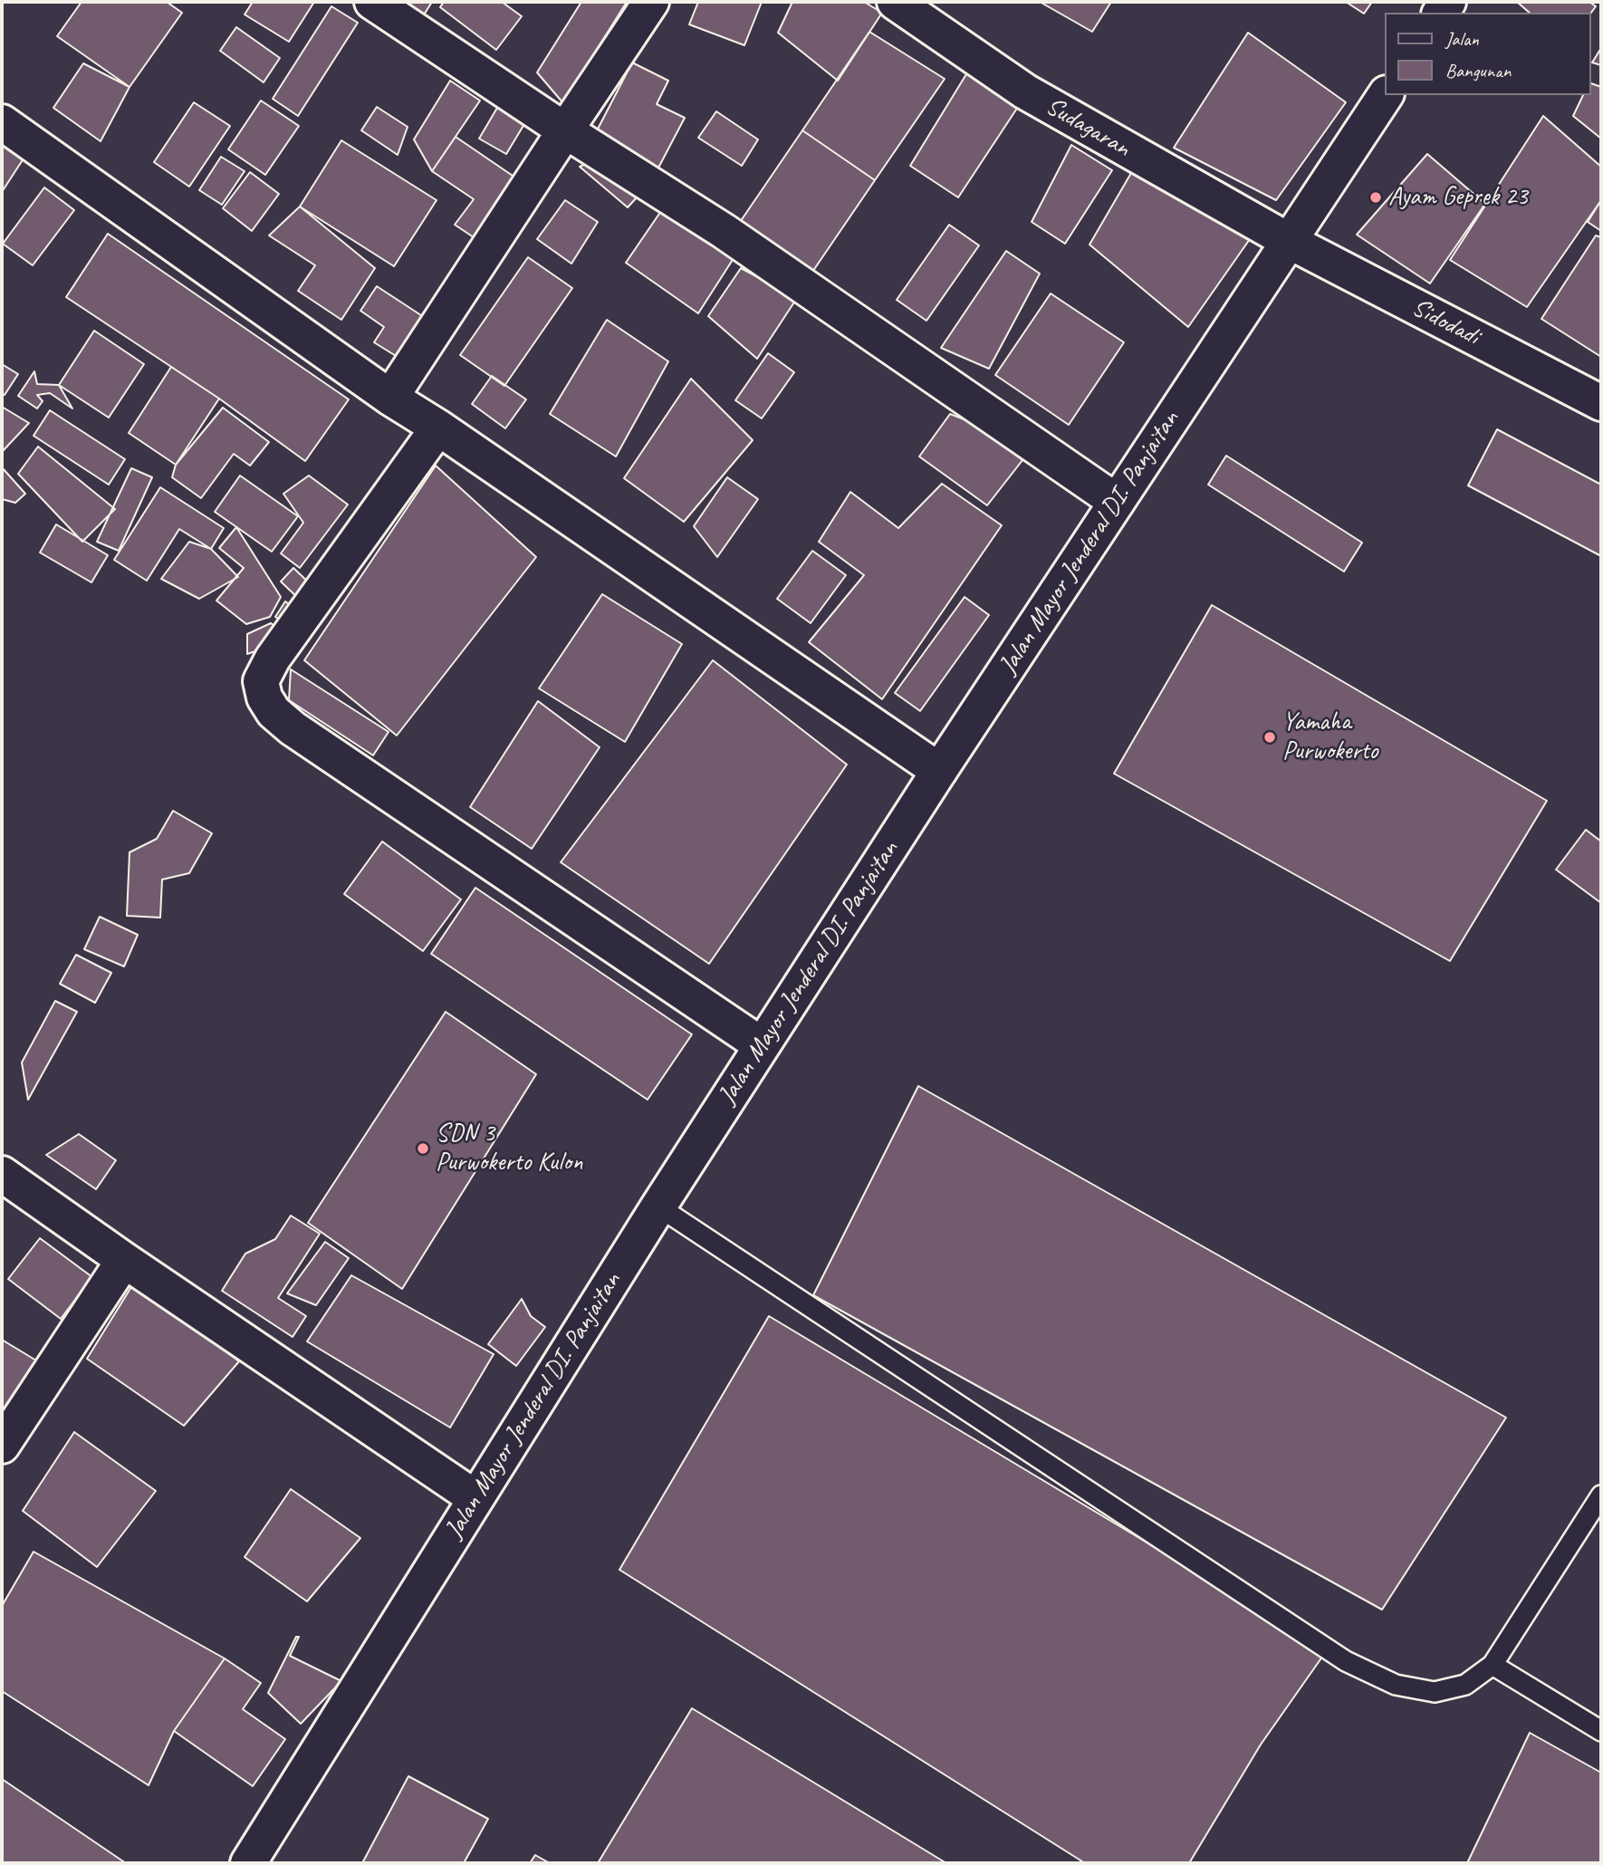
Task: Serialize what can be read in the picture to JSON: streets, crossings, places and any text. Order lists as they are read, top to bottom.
{
  "streets": {
    "street": ["Sudagaran", "Sidodadi", "Jalan Mayor Jenderal DI. Panjaitan"]
  },
  "crossings": [
    ["Sudagaran", "Sidodadi"],
    ["Sudagaran", "Jalan Mayor Jenderal DI. Panjaitan"],
    ["Sidodadi", "Jalan Mayor Jenderal DI. Panjaitan"]
  ],
  "places": ["Ayam Geprek 23", "Yamaha Purwokerto", "SDN 3 Purwokerto Kulon"],
  "legend": ["Jalan", "Bangunan"]
}
